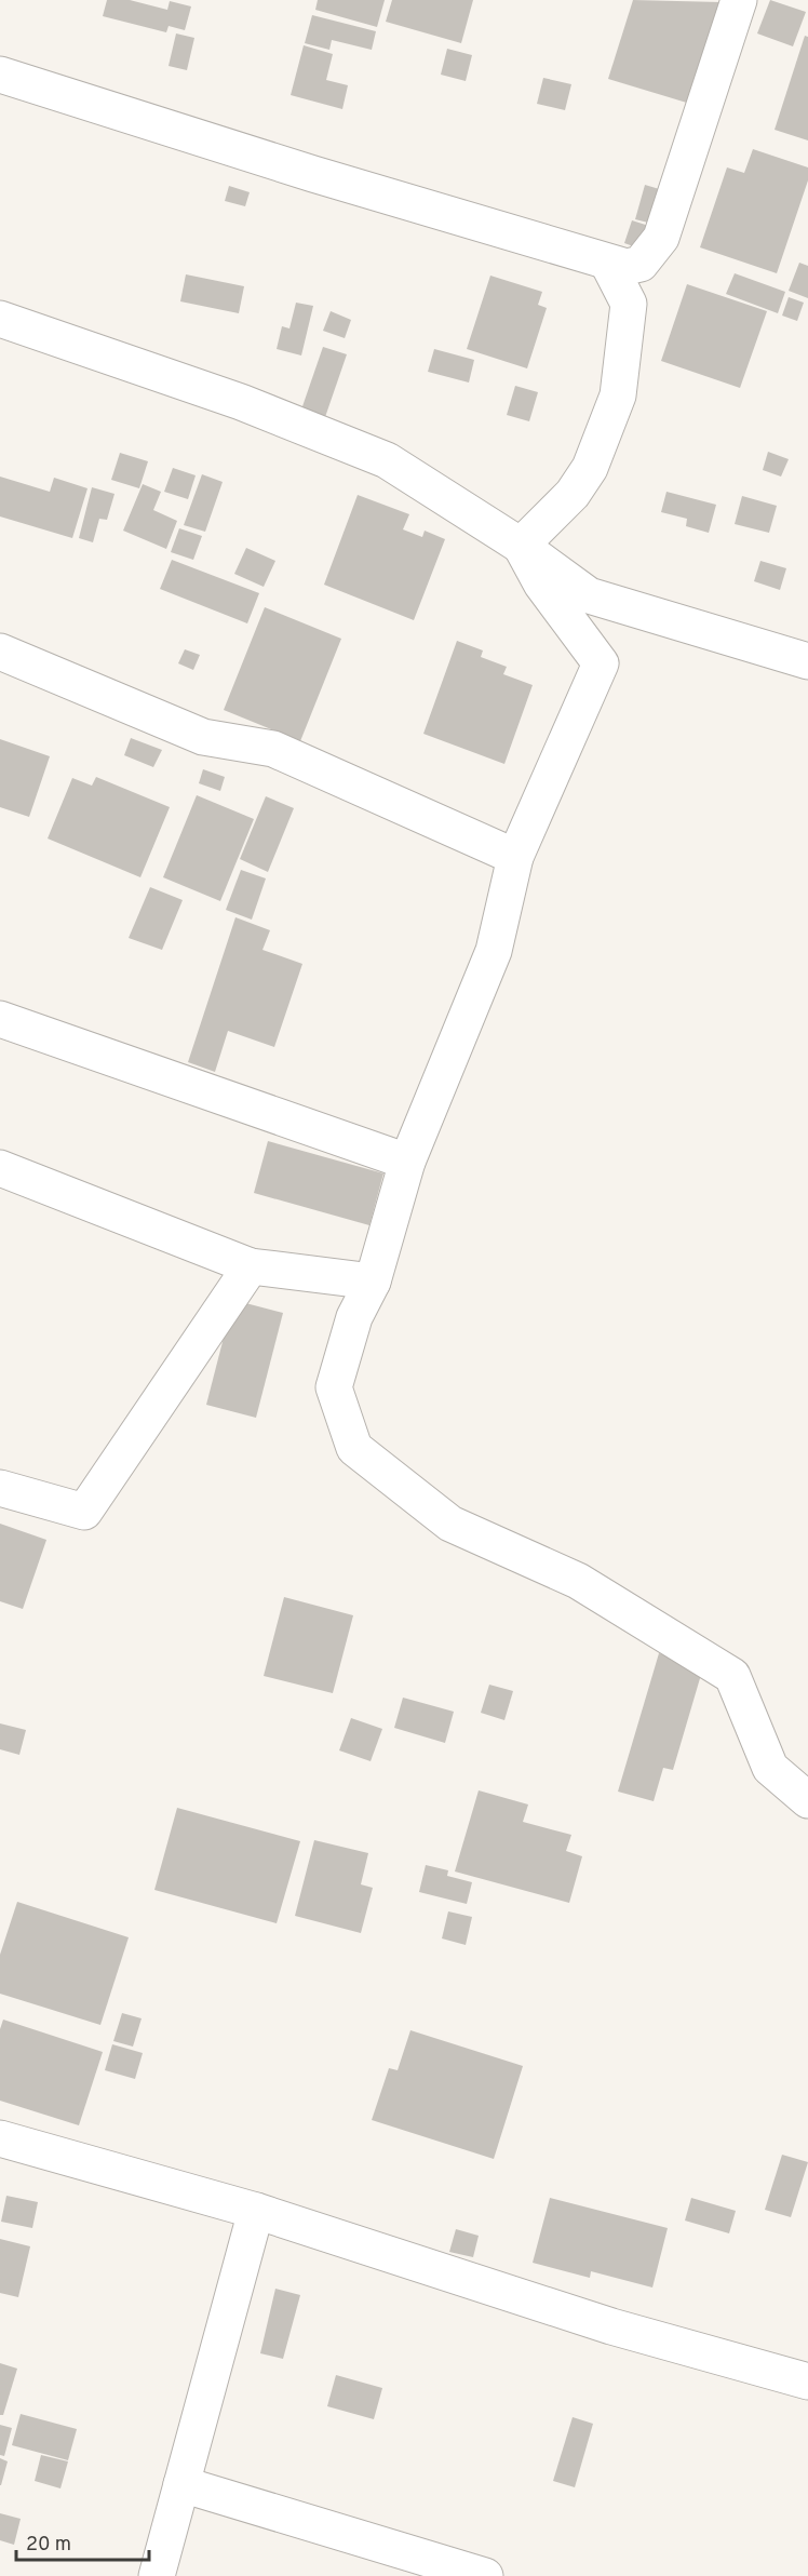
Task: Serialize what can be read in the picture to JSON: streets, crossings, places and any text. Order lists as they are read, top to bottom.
{
  "scale_bar": "20 m"
}
